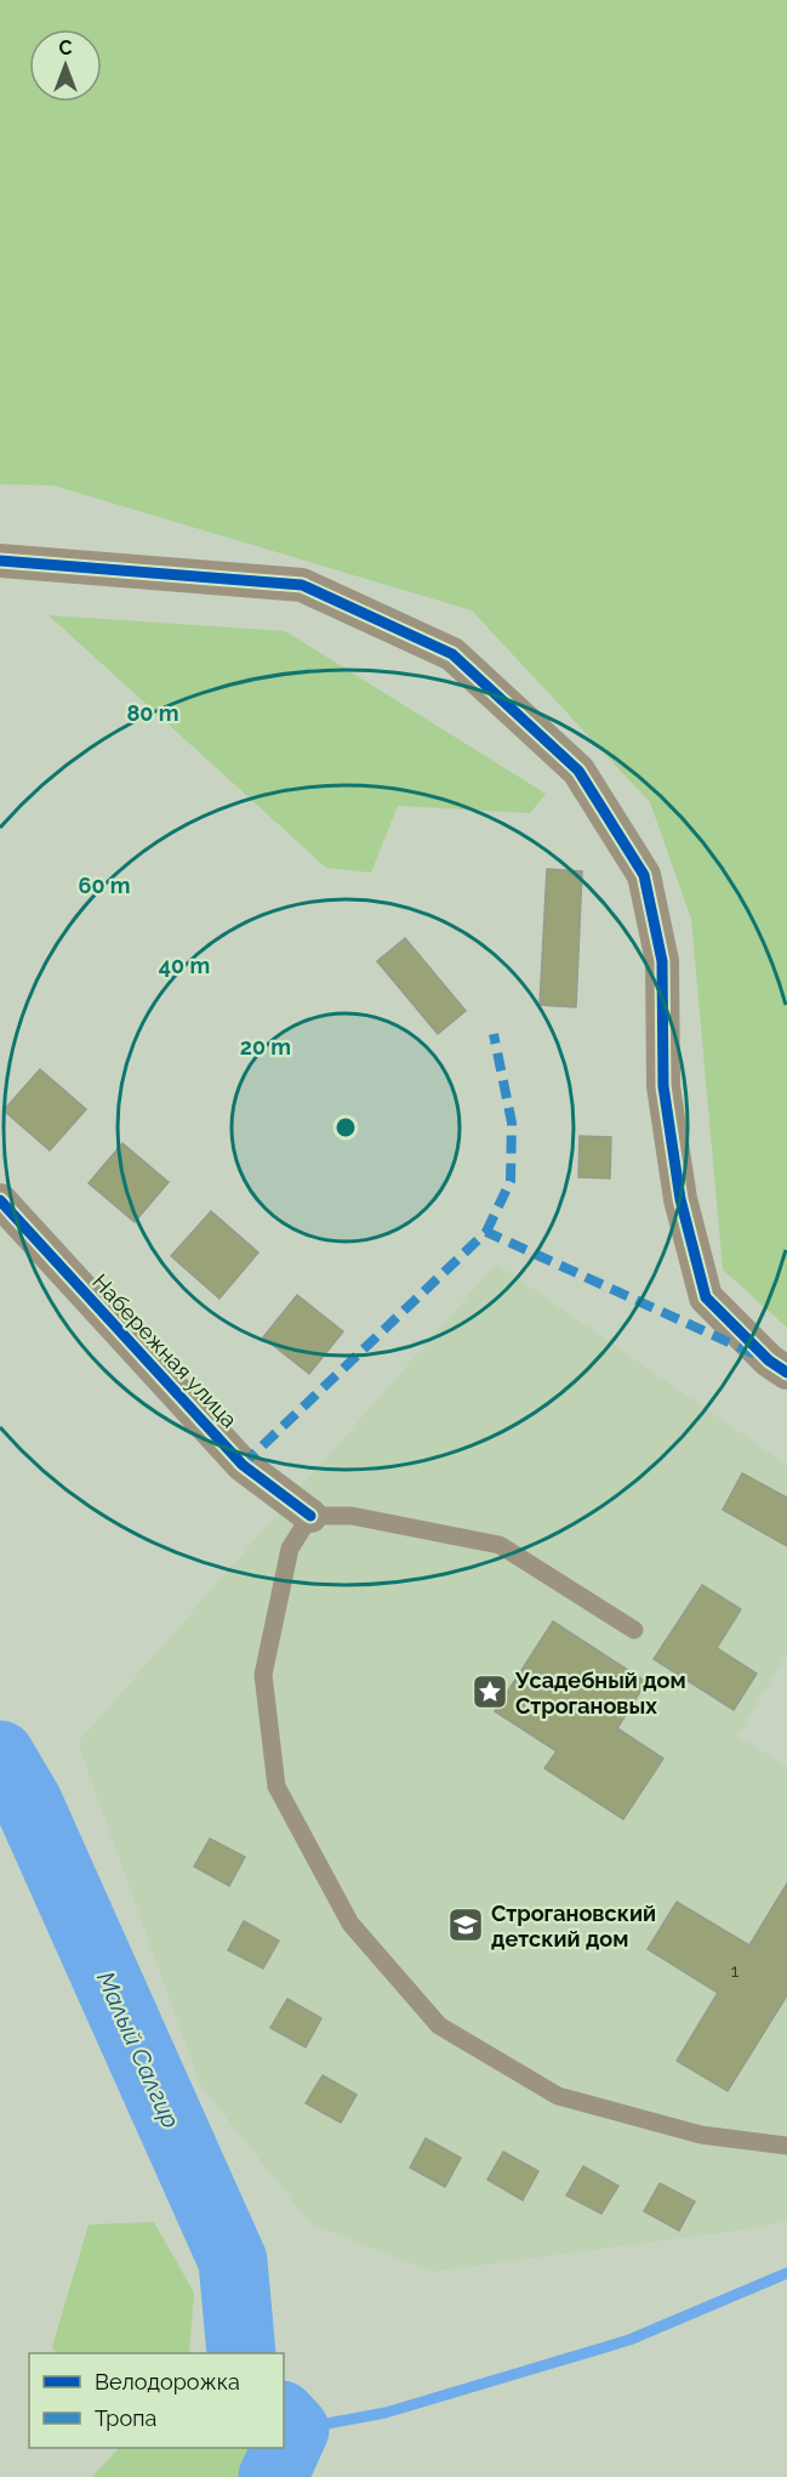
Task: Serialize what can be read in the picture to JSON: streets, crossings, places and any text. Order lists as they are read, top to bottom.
{
  "streets": {
    "street": ["Набережная улица"]
  },
  "water": ["Малый Салгир"],
  "places": {
    "place": ["Усадебный дом Строгановых"],
    "school or university": ["Строгановский детский дом"]
  },
  "house_numbers": ["1"],
  "legend": ["Велодорожка", "Тропа"],
  "north": "top",
  "rings": [
    "80 m",
    "60 m",
    "40 m",
    "20 m"
  ]
}
